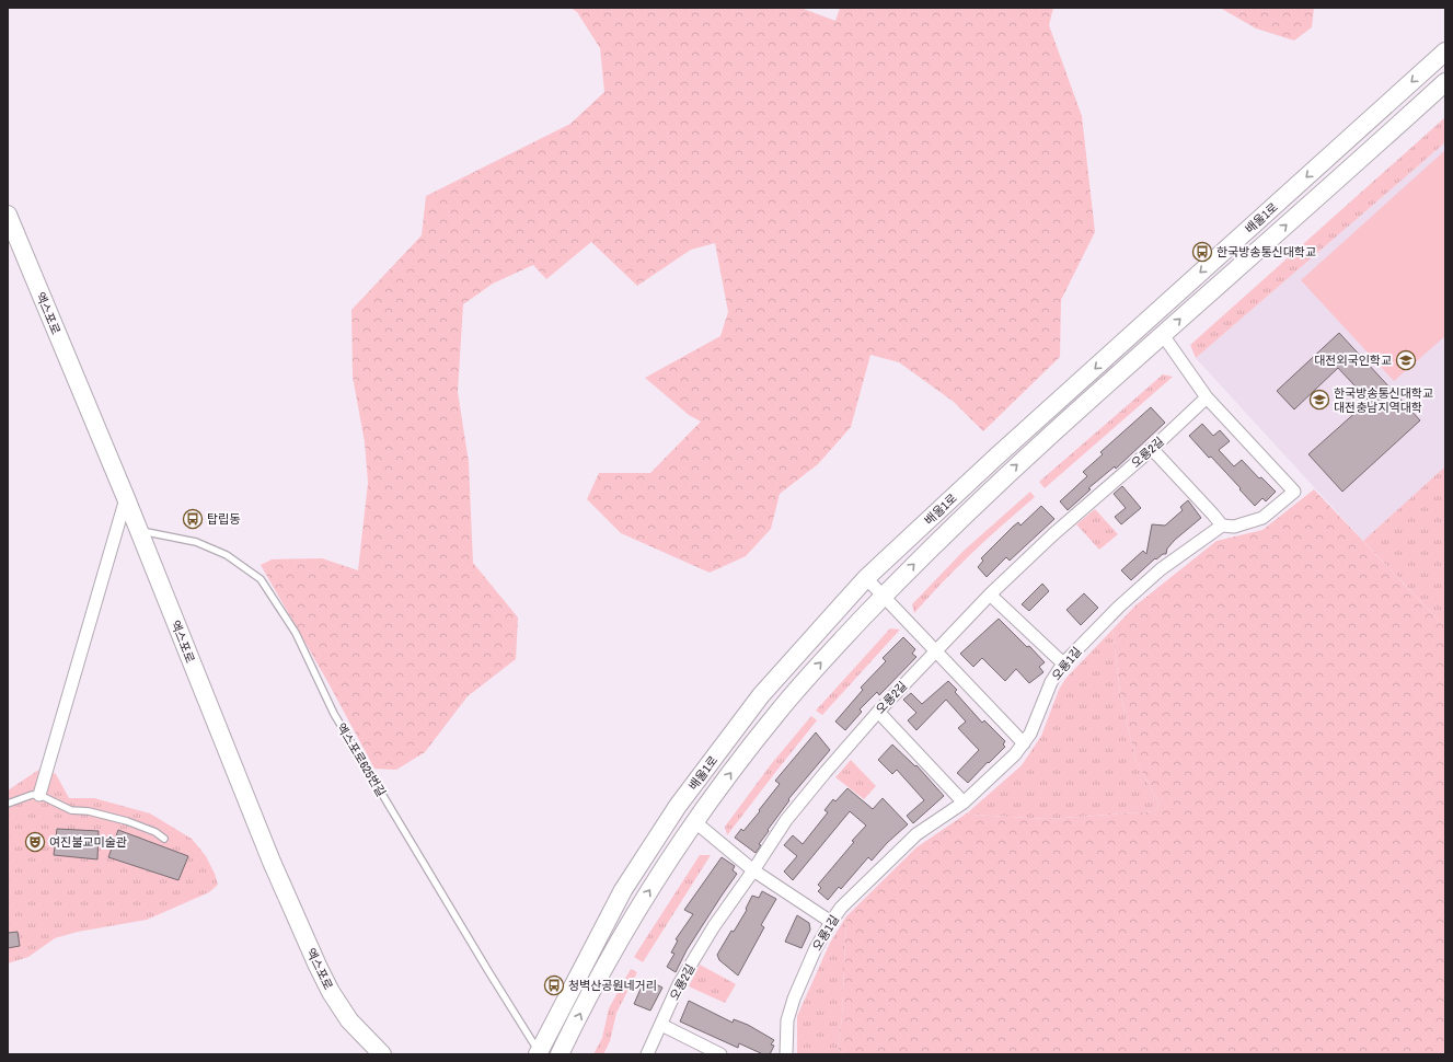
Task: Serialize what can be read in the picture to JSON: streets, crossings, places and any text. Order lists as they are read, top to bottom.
{
  "streets": {
    "main road": ["배울1로", "엑스포로"],
    "street": ["오룡2길", "오룡1길"],
    "lane": ["엑스포로625번길"]
  },
  "crossings": [
    ["배울1로", "엑스포로625번길"],
    ["엑스포로", "엑스포로625번길"]
  ],
  "places": {
    "bus stop": ["한국방송통신대학교", "탑립동", "청벽산공원네거리"],
    "school or university": ["대전외국인학교", "한국방송통신대학교 대전충남지역대학"],
    "theatre": ["여진불교미술관"]
  }
}
